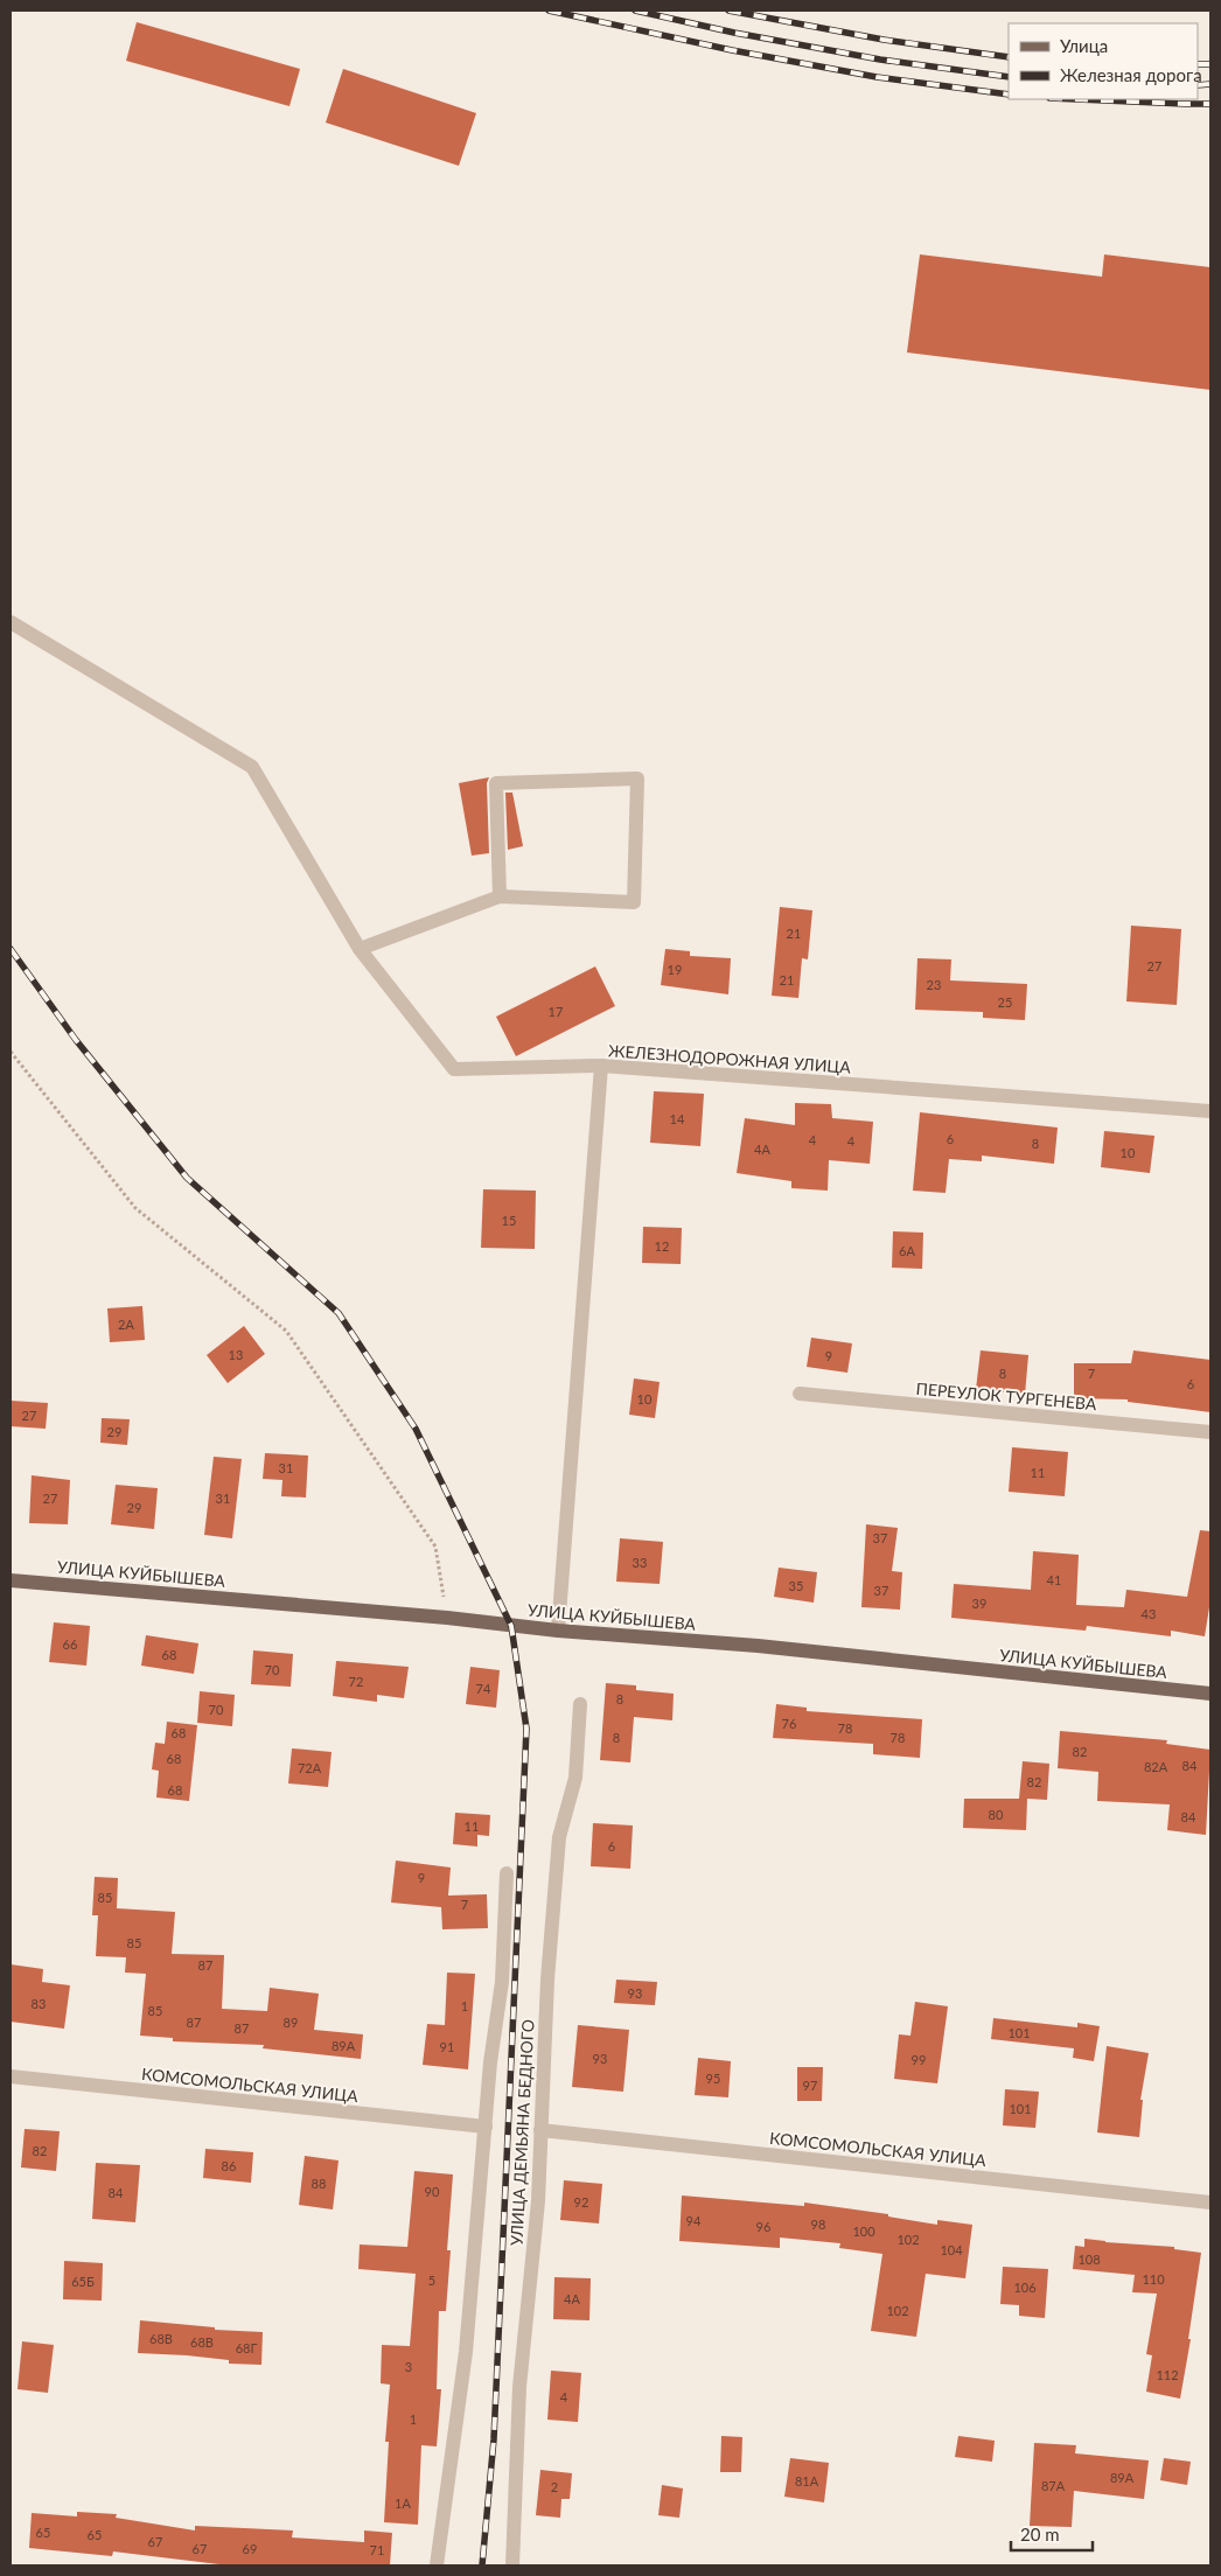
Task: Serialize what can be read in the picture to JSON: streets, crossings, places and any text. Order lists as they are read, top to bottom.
{
  "streets": {
    "main road": ["УЛИЦА КУЙБЫШЕВА"],
    "street": [
      "ЖЕЛЕЗНОДОРОЖНАЯ УЛИЦА",
      "ПЕРЕУЛОК ТУРГЕНЕВА",
      "КОМСОМОЛЬСКАЯ УЛИЦА",
      "УЛИЦА ДЕМЬЯНА БЕДНОГО"
    ]
  },
  "crossings": [
    ["ЖЕЛЕЗНОДОРОЖНАЯ УЛИЦА", "УЛИЦА КУЙБЫШЕВА"],
    ["КОМСОМОЛЬСКАЯ УЛИЦА", "УЛИЦА ДЕМЬЯНА БЕДНОГО"]
  ],
  "house_numbers": [
    "21",
    "27",
    "19",
    "21",
    "23",
    "25",
    "17",
    "14",
    "6",
    "4",
    "4",
    "8",
    "4А",
    "10",
    "15",
    "12",
    "6А",
    "2А",
    "13",
    "9",
    "8",
    "7",
    "6",
    "10",
    "27",
    "29",
    "31",
    "11",
    "27",
    "31",
    "29",
    "37",
    "33",
    "41",
    "35",
    "37",
    "39",
    "43",
    "66",
    "68",
    "70",
    "72",
    "74",
    "8",
    "70",
    "76",
    "78",
    "68",
    "8",
    "78",
    "82",
    "68",
    "84",
    "82А",
    "72А",
    "82",
    "68",
    "80",
    "84",
    "11",
    "6",
    "9",
    "85",
    "7",
    "85",
    "87",
    "93",
    "83",
    "1",
    "85",
    "87",
    "89",
    "87",
    "101",
    "89А",
    "91",
    "93",
    "99",
    "95",
    "97",
    "101",
    "82",
    "86",
    "88",
    "90",
    "84",
    "92",
    "94",
    "98",
    "96",
    "100",
    "102",
    "104",
    "108",
    "110",
    "5",
    "65Б",
    "106",
    "4А",
    "102",
    "68В",
    "68В",
    "68Г",
    "3",
    "112",
    "4",
    "1",
    "89А",
    "81А",
    "87А",
    "2",
    "1А",
    "65",
    "65",
    "67",
    "67",
    "69",
    "71"
  ],
  "legend": ["Улица", "Железная дорога"],
  "scale_bar": "20 m"
}
